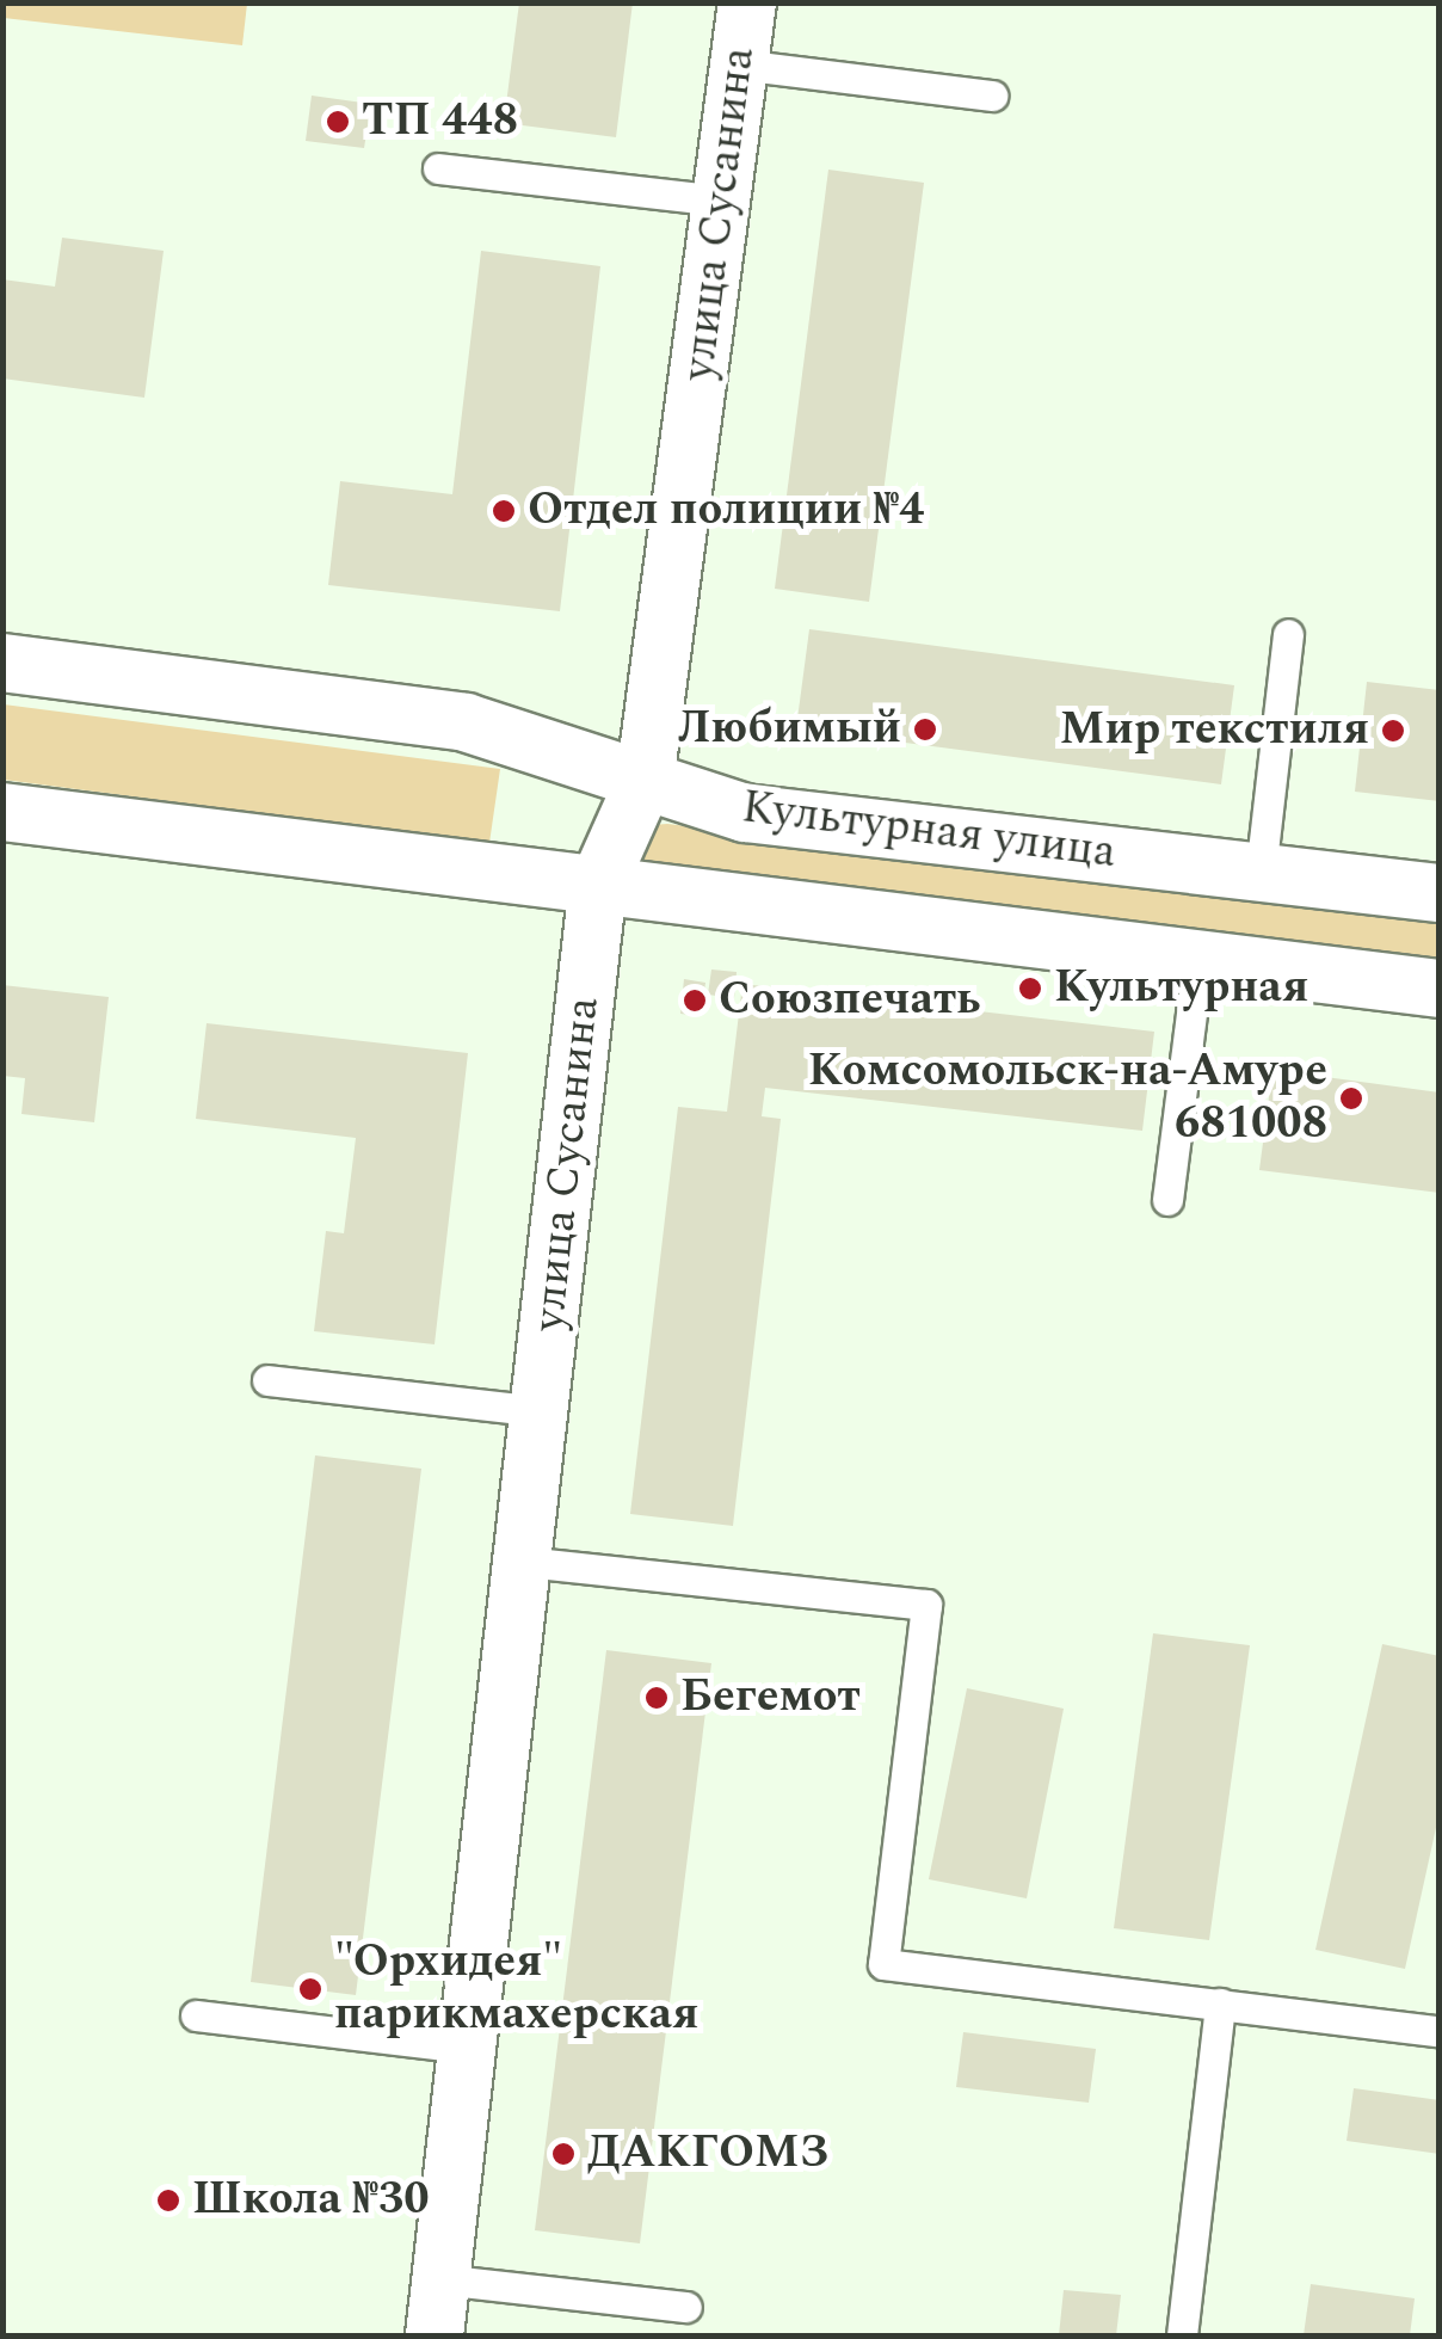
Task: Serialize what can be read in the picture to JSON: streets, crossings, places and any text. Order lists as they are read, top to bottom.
{
  "streets": {
    "street": ["улица Сусанина", "Культурная улица"]
  },
  "crossings": [
    ["улица Сусанина", "Культурная улица"]
  ],
  "places": [
    "ТП 448",
    "Отдел полиции №4",
    "Любимый",
    "Мир текстиля",
    "Культурная",
    "Союзпечать",
    "Комсомольск-на-Амуре 681008",
    "Бегемот",
    "\"Орхидея\" парикмахерская",
    "ДАКГОМЗ",
    "Школа №30"
  ]
}
